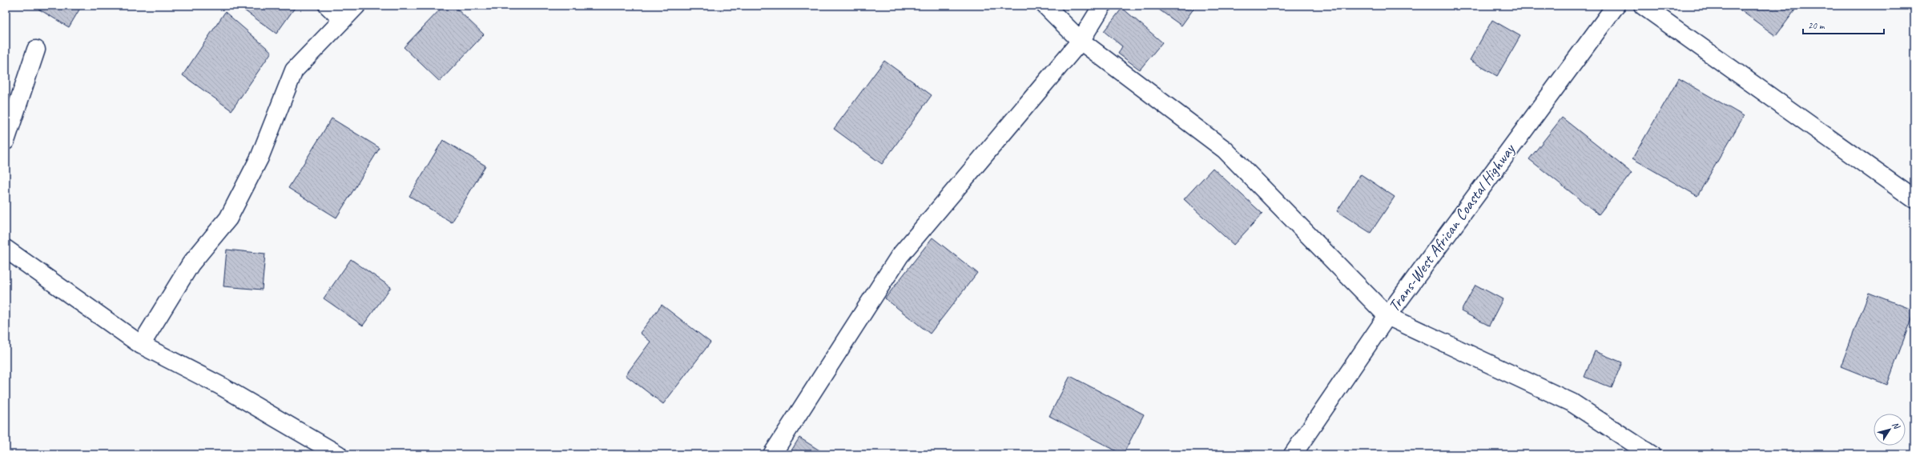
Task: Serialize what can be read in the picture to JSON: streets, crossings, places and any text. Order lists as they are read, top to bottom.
{
  "streets": {
    "main road": ["Trans-West African Coastal Highway"]
  },
  "scale_bar": "20 m",
  "north": "top right"
}
